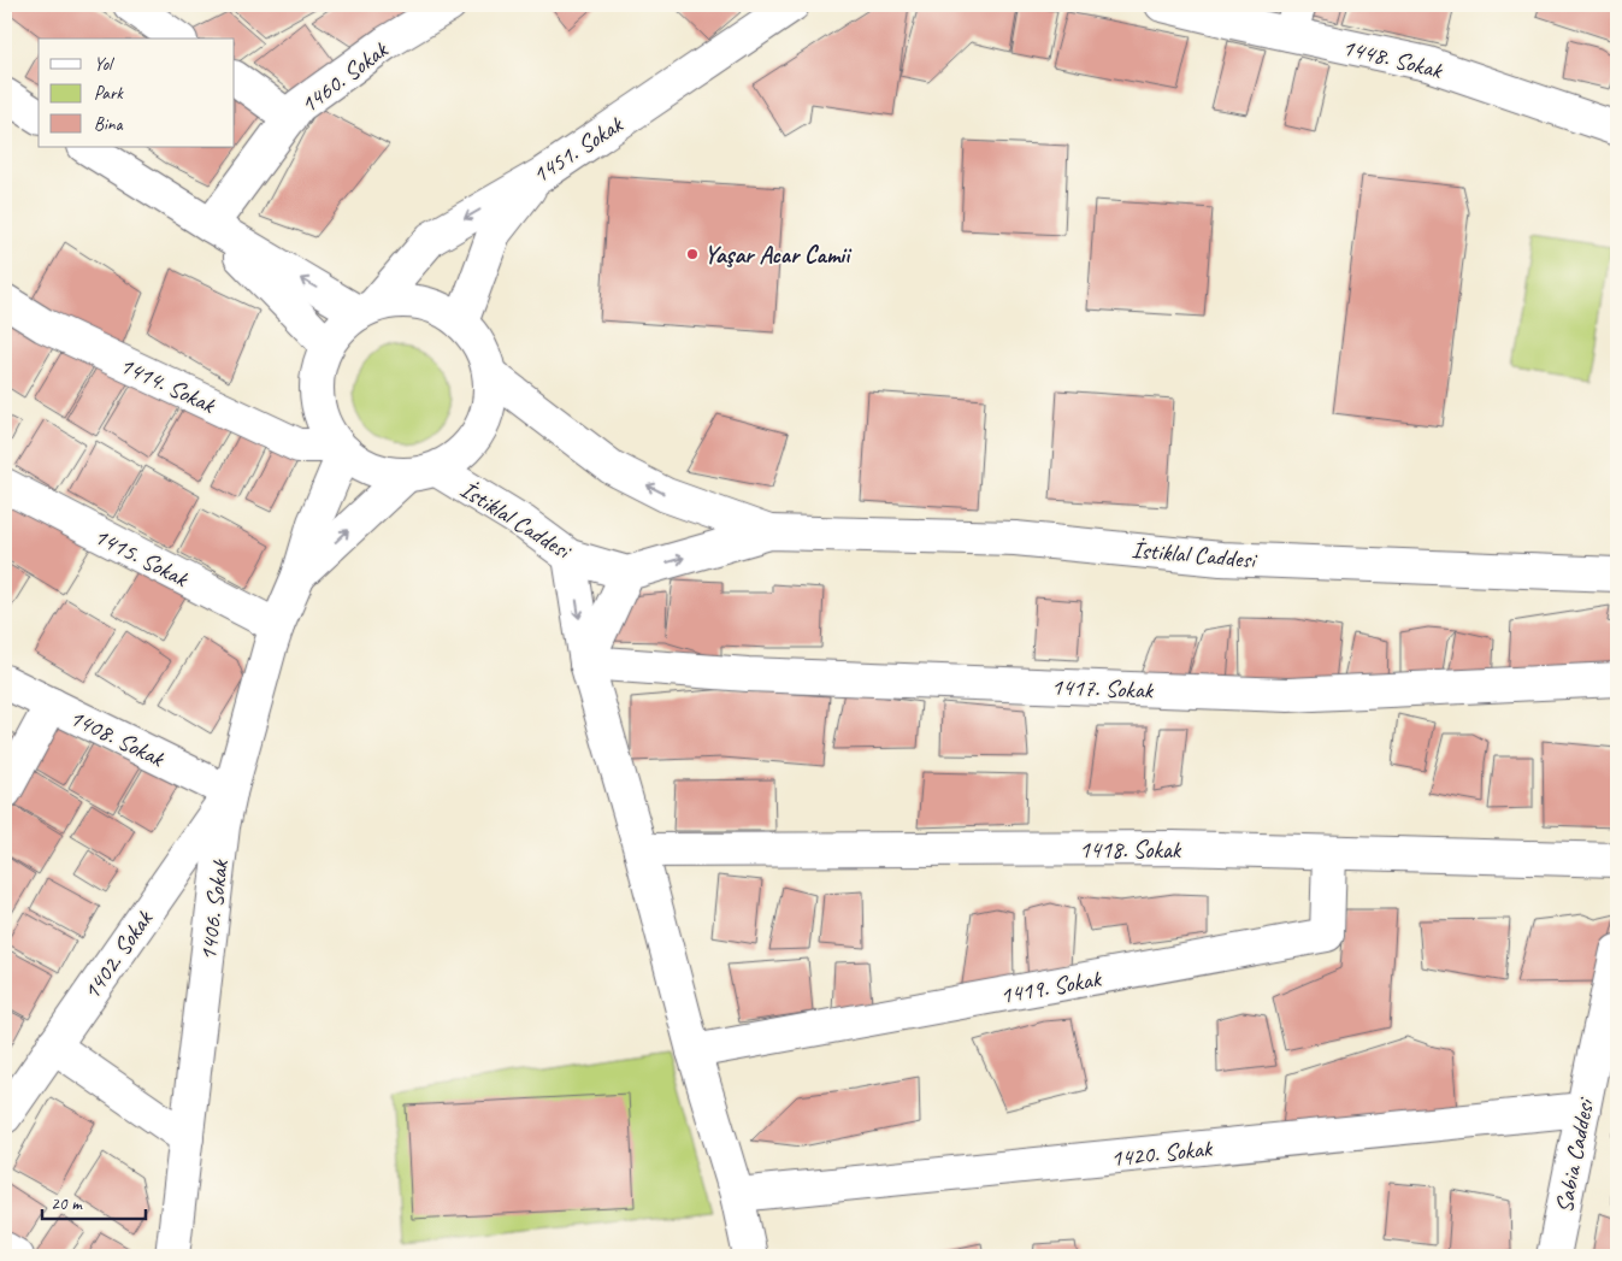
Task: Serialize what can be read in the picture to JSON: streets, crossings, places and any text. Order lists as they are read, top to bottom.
{
  "streets": {
    "street": [
      "1448. Sokak",
      "1460. Sokak",
      "1451. Sokak",
      "1414. Sokak",
      "İstiklal Caddesi",
      "1415. Sokak",
      "1417. Sokak",
      "1408. Sokak",
      "1418. Sokak",
      "1406. Sokak",
      "1402. Sokak",
      "1419. Sokak",
      "1420. Sokak",
      "Sabia Caddesi"
    ]
  },
  "crossings": [
    ["1451. Sokak", "1414. Sokak"],
    ["1451. Sokak", "İstiklal Caddesi"],
    ["1451. Sokak", "1406. Sokak"],
    ["1414. Sokak", "İstiklal Caddesi"],
    ["1414. Sokak", "1406. Sokak"],
    ["İstiklal Caddesi", "1406. Sokak"],
    ["1415. Sokak", "1406. Sokak"],
    ["1408. Sokak", "1406. Sokak"],
    ["1408. Sokak", "1402. Sokak"],
    ["1418. Sokak", "1419. Sokak"],
    ["1406. Sokak", "1402. Sokak"],
    ["1420. Sokak", "Sabia Caddesi"]
  ],
  "places": ["Yaşar Acar Camii"],
  "legend": ["Yol", "Park", "Bina"],
  "scale_bar": "20 m"
}
